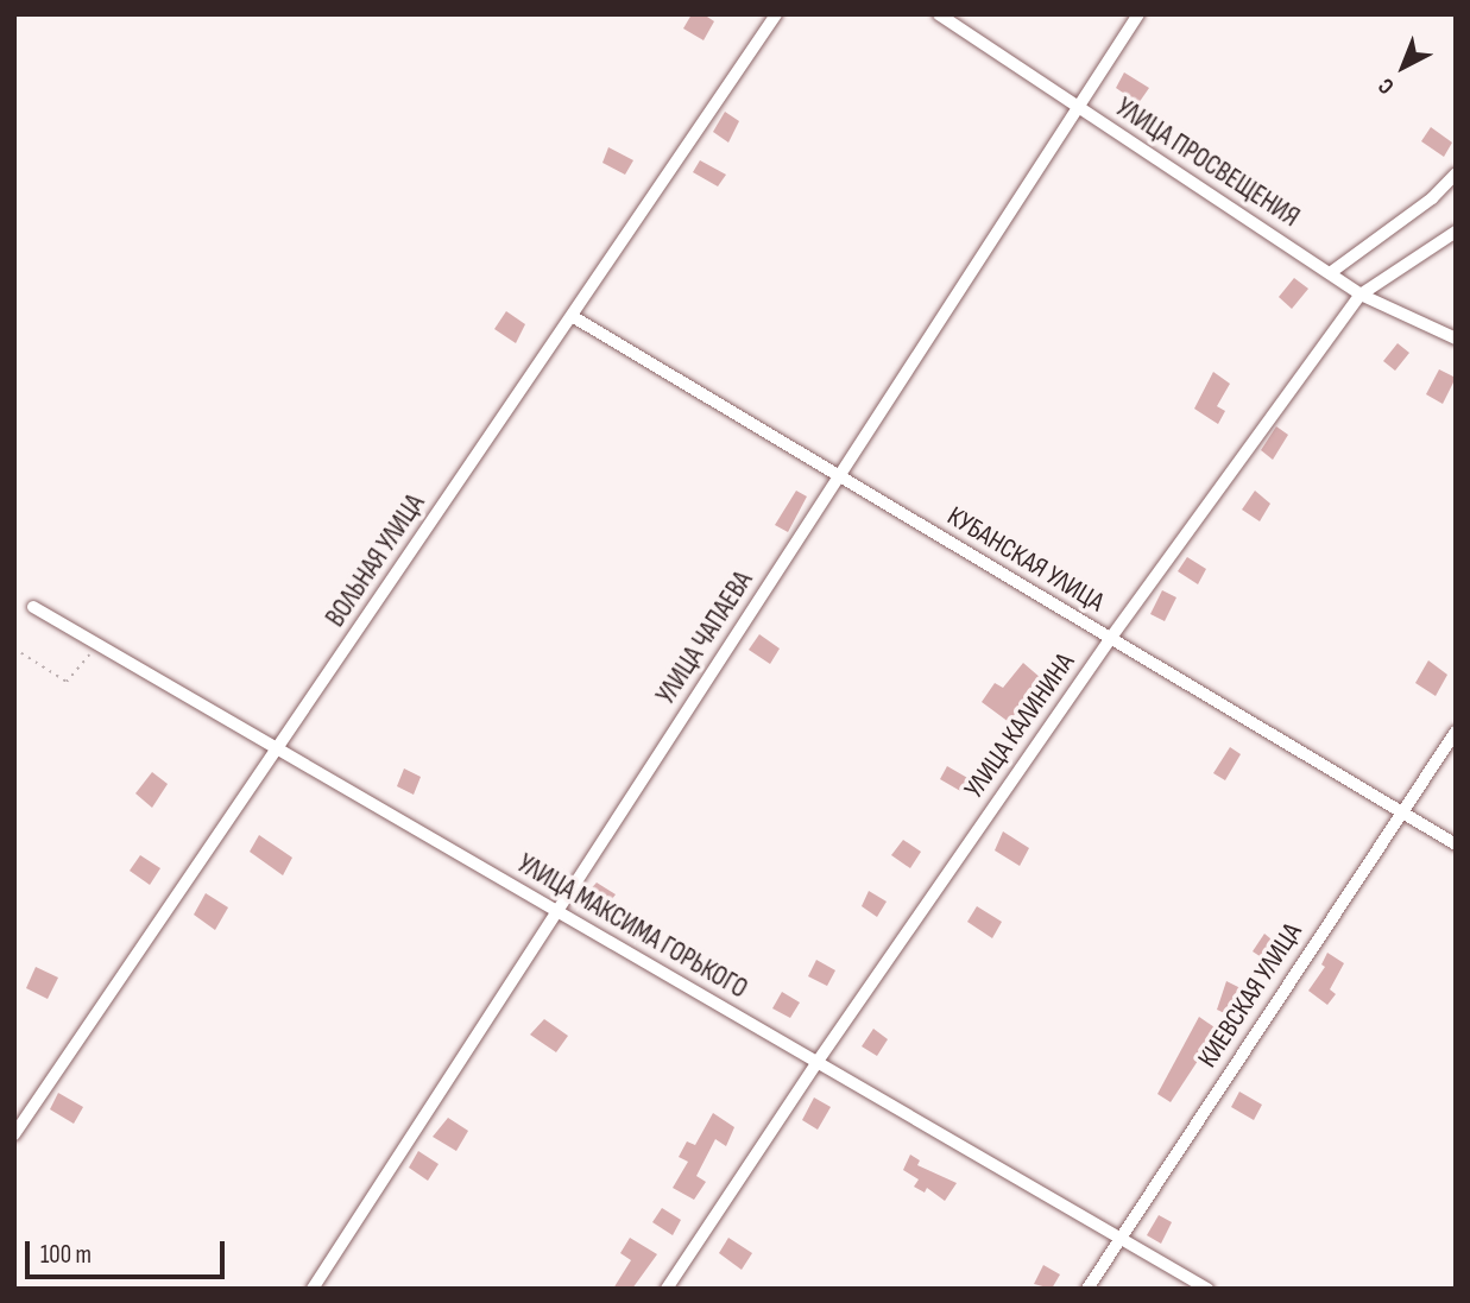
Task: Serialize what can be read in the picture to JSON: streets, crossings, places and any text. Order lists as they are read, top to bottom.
{
  "streets": {
    "street": [
      "УЛИЦА ПРОСВЕЩЕНИЯ",
      "КУБАНСКАЯ УЛИЦА",
      "ВОЛЬНАЯ УЛИЦА",
      "УЛИЦА ЧАПАЕВА",
      "УЛИЦА КАЛИНИНА",
      "УЛИЦА МАКСИМА ГОРЬКОГО",
      "КИЕВСКАЯ УЛИЦА"
    ]
  },
  "crossings": [
    ["УЛИЦА ПРОСВЕЩЕНИЯ", "УЛИЦА ЧАПАЕВА"],
    ["УЛИЦА ПРОСВЕЩЕНИЯ", "УЛИЦА КАЛИНИНА"],
    ["КУБАНСКАЯ УЛИЦА", "ВОЛЬНАЯ УЛИЦА"],
    ["КУБАНСКАЯ УЛИЦА", "УЛИЦА ЧАПАЕВА"],
    ["КУБАНСКАЯ УЛИЦА", "УЛИЦА КАЛИНИНА"],
    ["КУБАНСКАЯ УЛИЦА", "КИЕВСКАЯ УЛИЦА"],
    ["ВОЛЬНАЯ УЛИЦА", "УЛИЦА МАКСИМА ГОРЬКОГО"],
    ["УЛИЦА ЧАПАЕВА", "УЛИЦА МАКСИМА ГОРЬКОГО"],
    ["УЛИЦА КАЛИНИНА", "УЛИЦА МАКСИМА ГОРЬКОГО"],
    ["УЛИЦА МАКСИМА ГОРЬКОГО", "КИЕВСКАЯ УЛИЦА"]
  ],
  "scale_bar": "100 m",
  "north": "bottom left"
}
